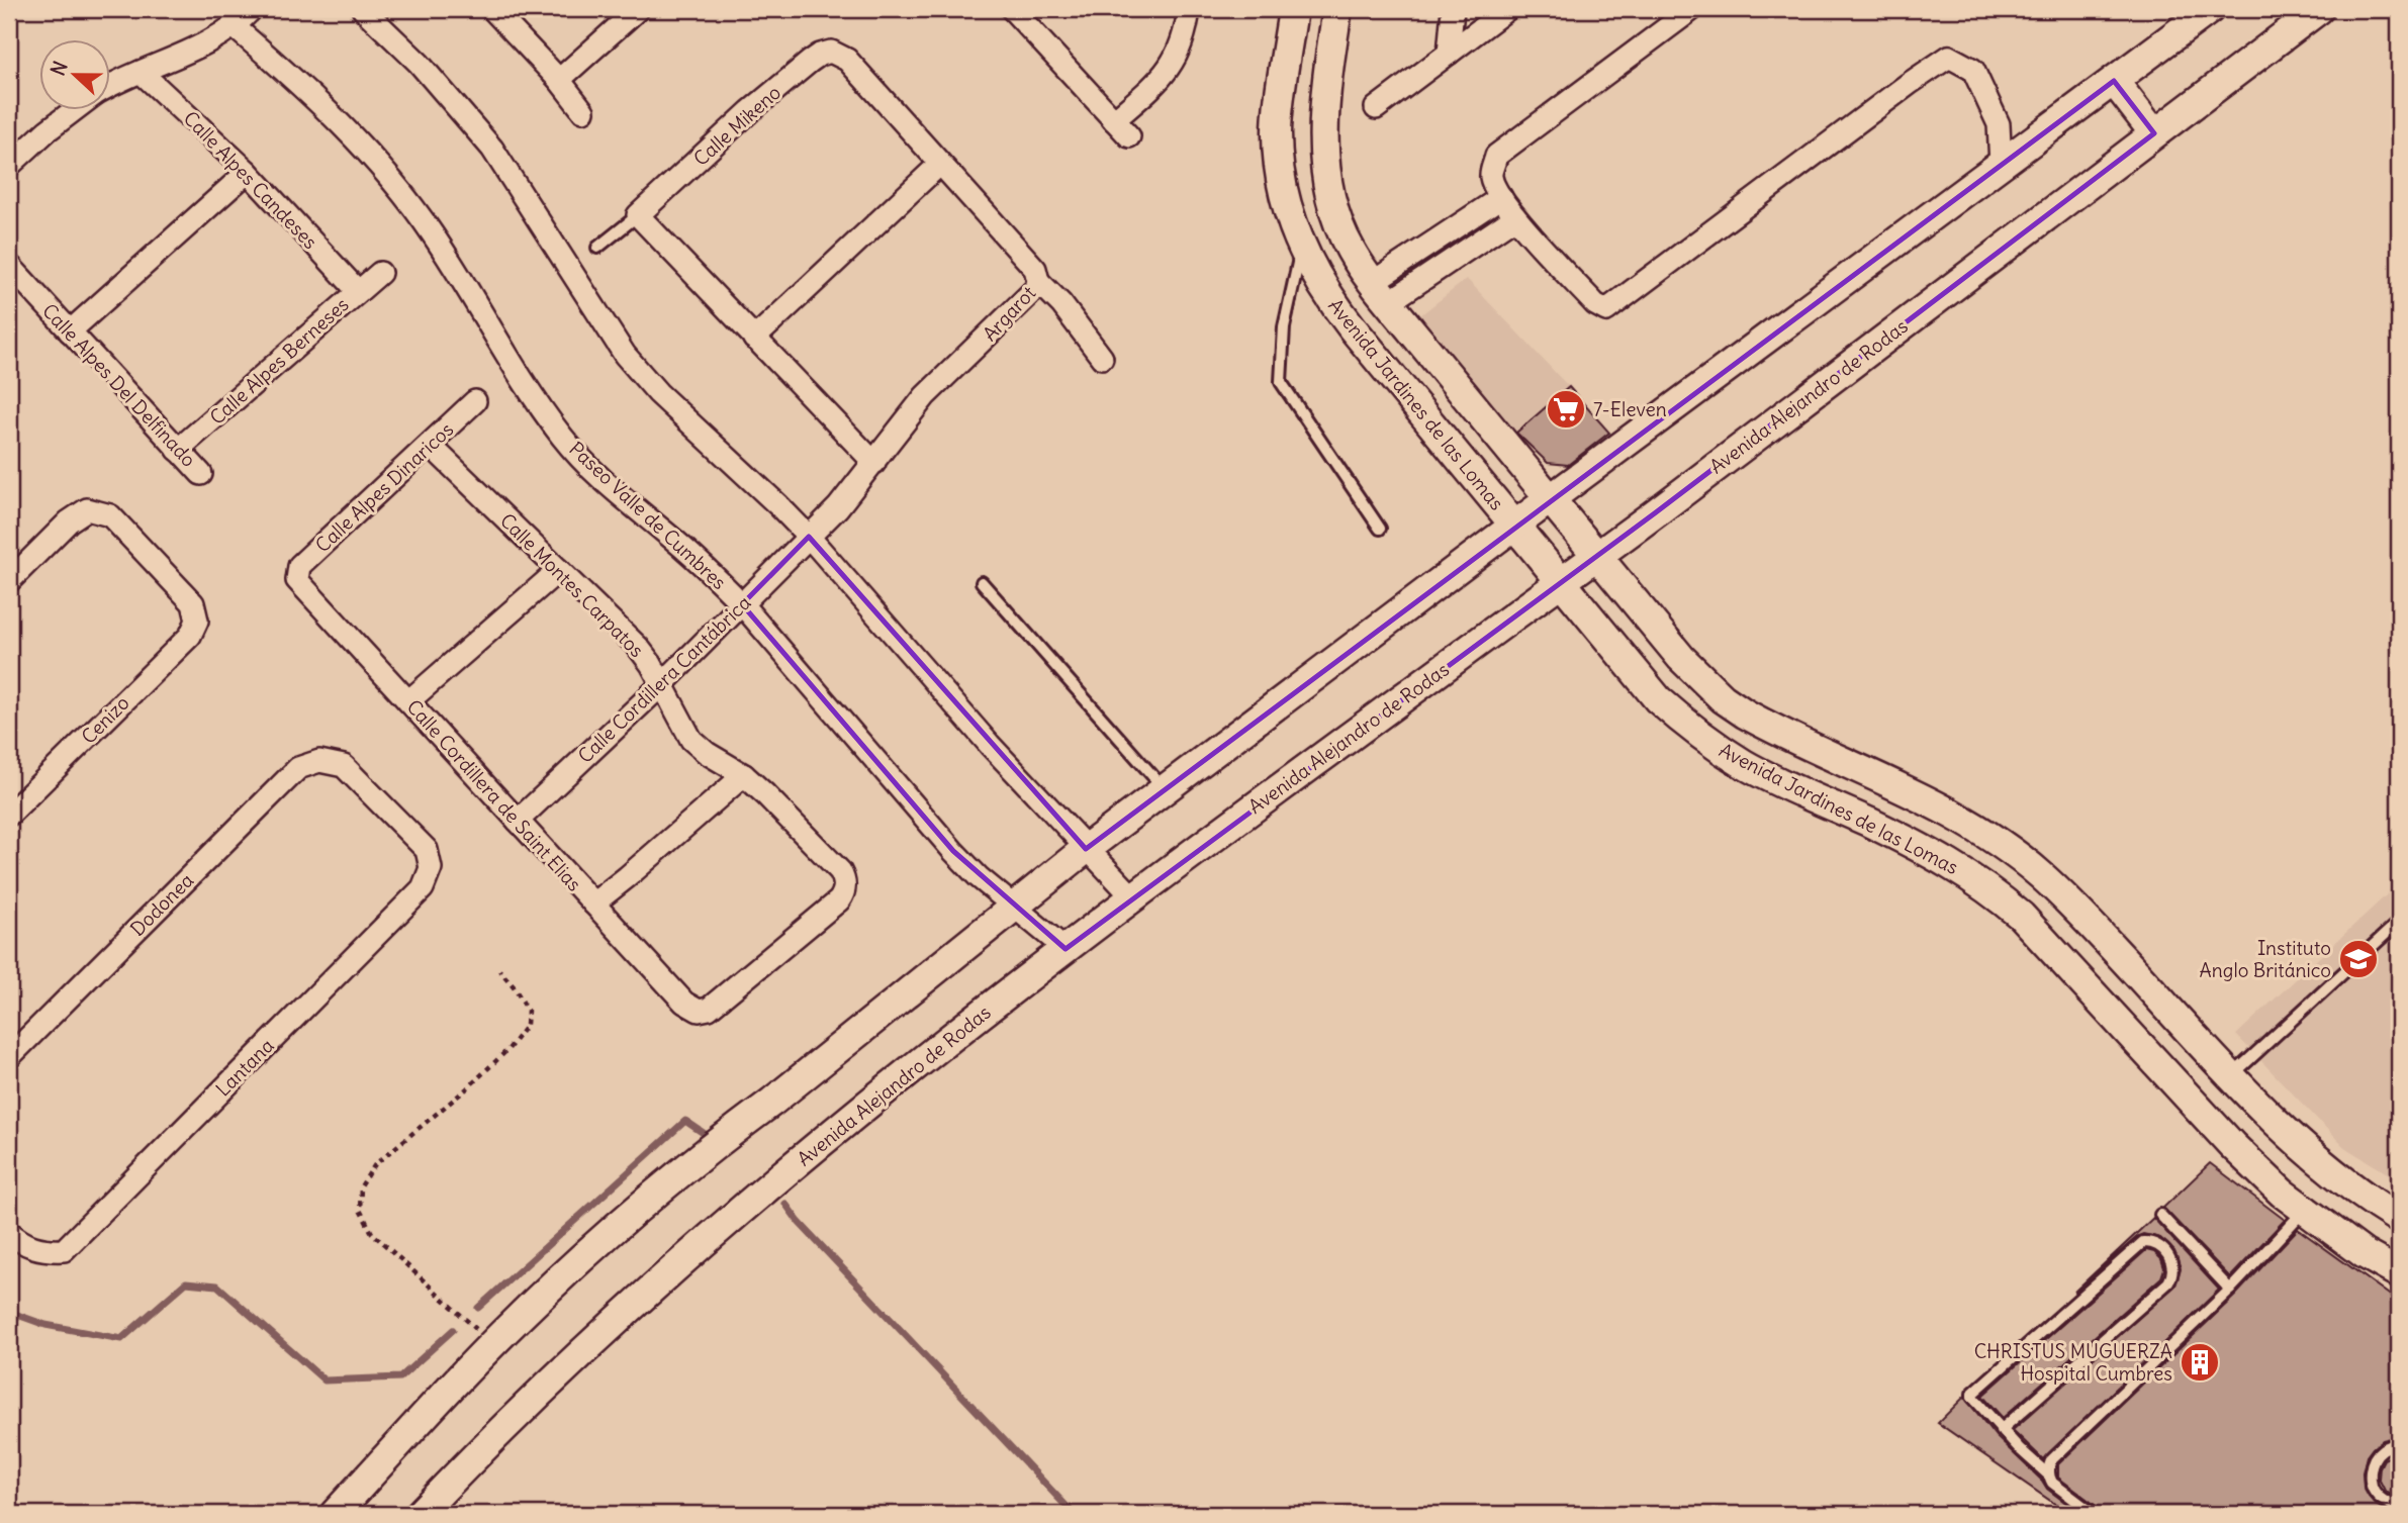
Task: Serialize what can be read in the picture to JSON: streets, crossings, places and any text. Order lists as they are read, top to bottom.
{
  "streets": {
    "street": [
      "Calle Mikeno",
      "Calle Alpes Candeses",
      "Argarot",
      "Calle Alpes Berneses",
      "Calle Alpes Del Delfinado",
      "Avenida Alejandro de Rodas",
      "Avenida Jardines de las Lomas",
      "Calle Alpes Dinaricos",
      "Paseo Valle de Cumbres",
      "Calle Montes Carpatos",
      "Calle Cordillera Cantábrica",
      "Cenizo",
      "Calle Cordillera de Saint Elias",
      "Dodonea",
      "Lantana"
    ]
  },
  "crossings": [
    ["Calle Mikeno", "Argarot"],
    ["Calle Alpes Candeses", "Calle Alpes Berneses"],
    ["Argarot", "Calle Cordillera Cantábrica"],
    ["Calle Alpes Berneses", "Calle Alpes Del Delfinado"],
    ["Avenida Alejandro de Rodas", "Avenida Jardines de las Lomas"],
    ["Avenida Alejandro de Rodas", "Paseo Valle de Cumbres"],
    ["Calle Alpes Dinaricos", "Calle Montes Carpatos"],
    ["Calle Alpes Dinaricos", "Calle Cordillera de Saint Elias"],
    ["Paseo Valle de Cumbres", "Calle Cordillera Cantábrica"],
    ["Calle Montes Carpatos", "Calle Cordillera Cantábrica"],
    ["Calle Montes Carpatos", "Calle Cordillera de Saint Elias"],
    ["Calle Cordillera Cantábrica", "Calle Cordillera de Saint Elias"],
    ["Dodonea", "Lantana"]
  ],
  "places": {
    "supermarket": ["7-Eleven"],
    "school or university": ["Instituto Anglo Británico"],
    "building": ["CHRISTUS MUGUERZA Hospital Cumbres"]
  },
  "north": "left"
}
